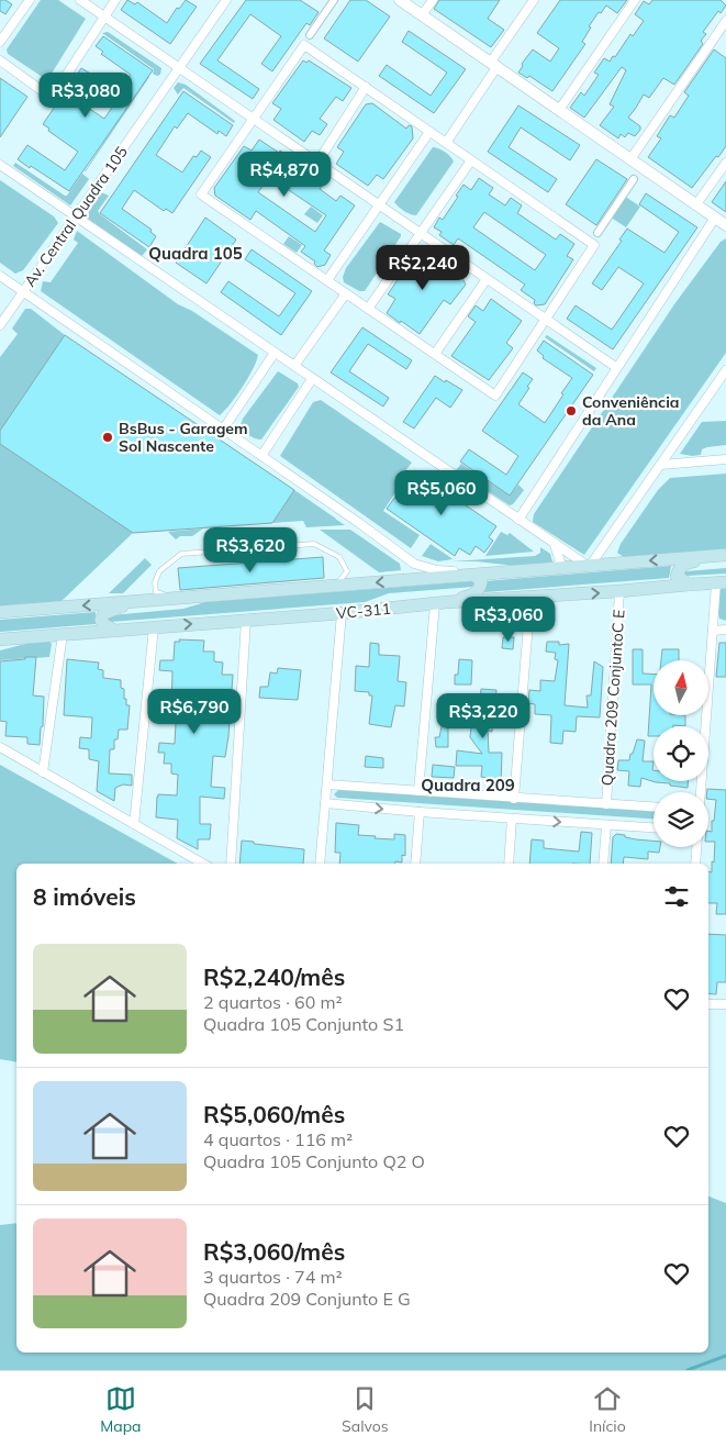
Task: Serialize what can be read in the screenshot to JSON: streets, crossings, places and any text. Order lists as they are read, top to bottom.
{
  "streets": {
    "main road": ["VC-311"],
    "street": ["Av. Central Quadra 105", "Quadra 209 ConjuntoC E"]
  },
  "crossings": [
    ["VC-311", "Quadra 209 ConjuntoC E"]
  ],
  "districts": ["Quadra 105", "Quadra 209"],
  "places": ["Conveniência da Ana", "BsBus - Garagem Sol Nascente"],
  "north": "top",
  "page": {
    "price": [
      "R$3,080",
      "R$4,870",
      "R$2,240",
      "R$5,060",
      "R$3,620",
      "R$3,060",
      "R$6,790",
      "R$3,220"
    ],
    "heading": "8 imóveis",
    "list": [
      {
        "name": "R$2,240/mês",
        "note": "2 quartos · 60 m² · Quadra 105 Conjunto S1"
      },
      {
        "name": "R$5,060/mês",
        "note": "4 quartos · 116 m² · Quadra 105 Conjunto Q2 O"
      },
      {
        "name": "R$3,060/mês",
        "note": "3 quartos · 74 m² · Quadra 209 Conjunto E G"
      }
    ],
    "tabs": ["Mapa", "Salvos", "Início"]
  }
}
